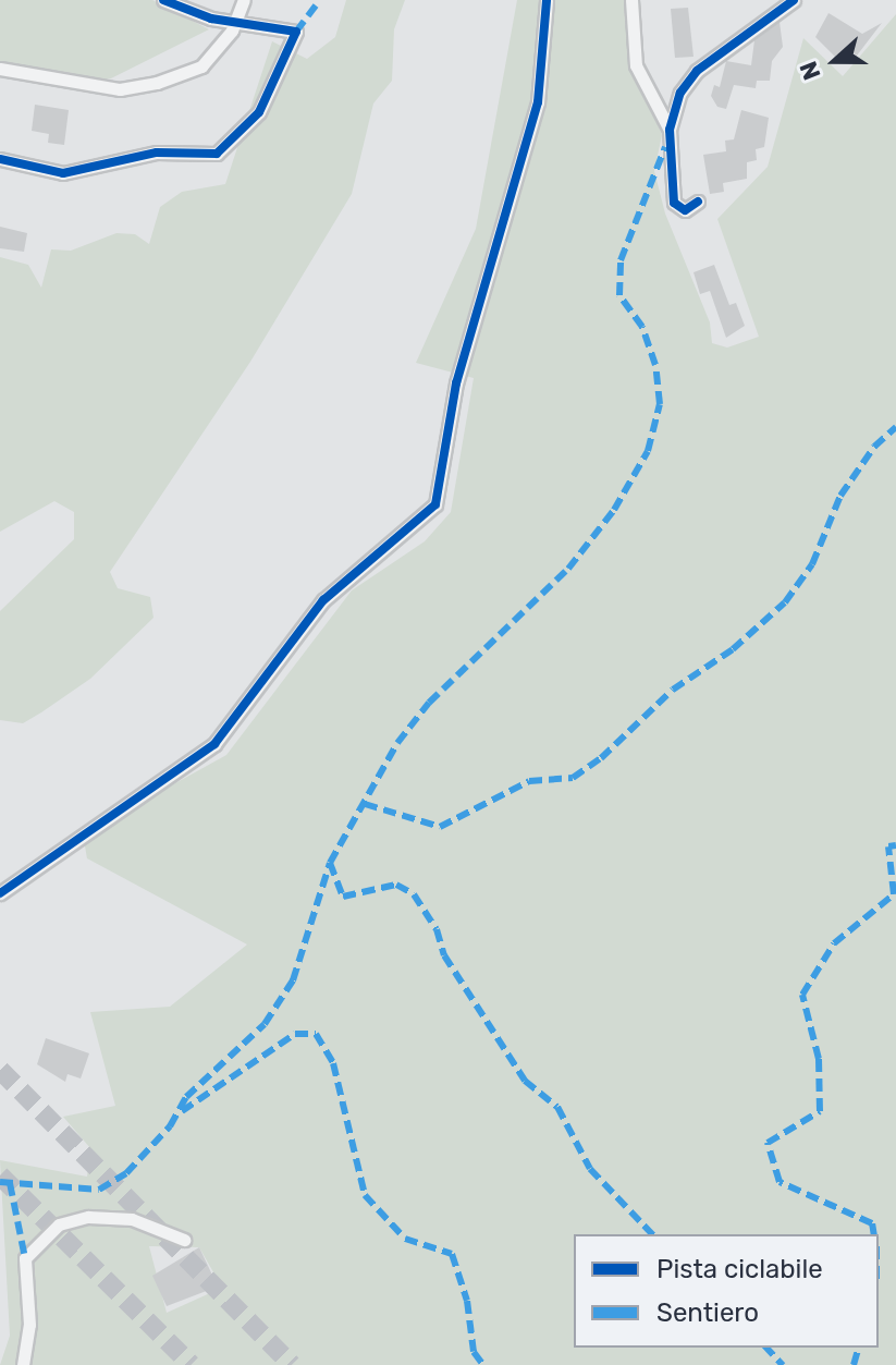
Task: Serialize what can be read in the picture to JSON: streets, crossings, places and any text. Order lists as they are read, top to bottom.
{
  "legend": ["Pista ciclabile", "Sentiero"],
  "north": "left"
}
